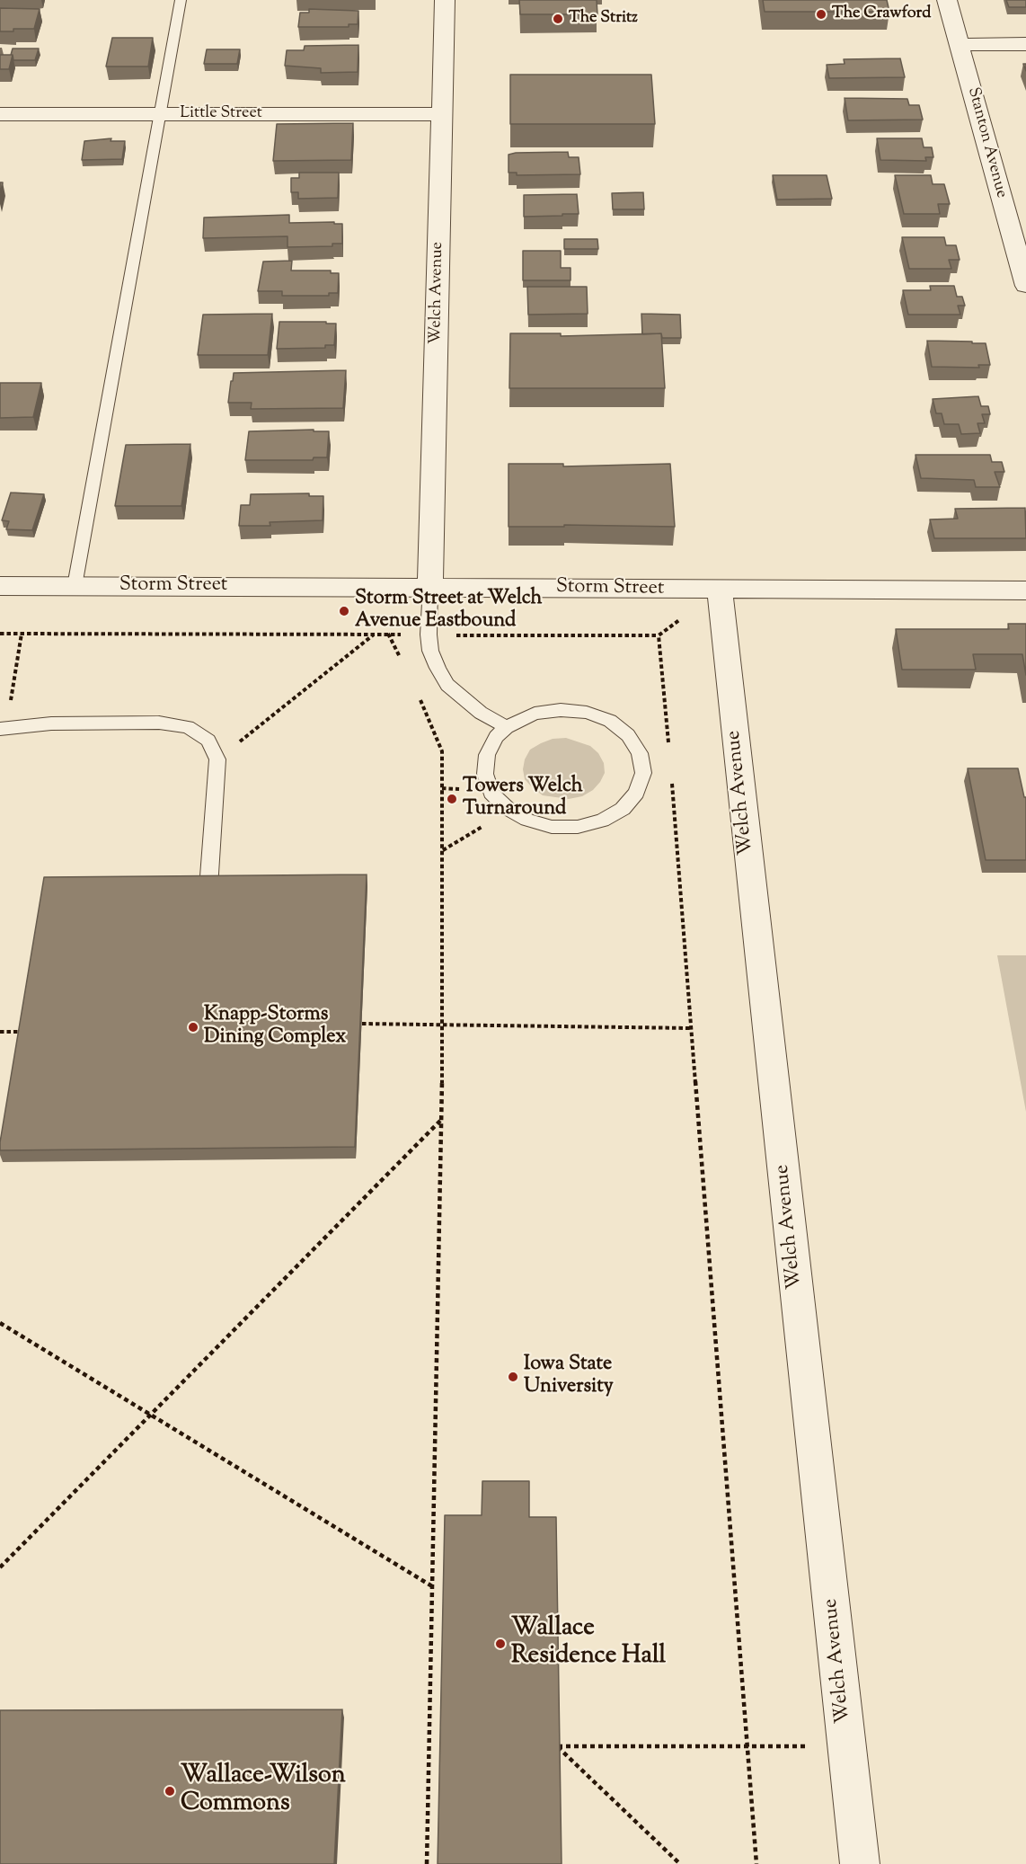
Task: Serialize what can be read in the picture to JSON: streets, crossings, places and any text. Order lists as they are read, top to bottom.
{
  "streets": {
    "street": [
      "Little Street",
      "Stanton Avenue",
      "Welch Avenue",
      "Storm Street"
    ]
  },
  "crossings": [
    ["Little Street", "Welch Avenue"],
    ["Welch Avenue", "Storm Street"]
  ],
  "places": [
    "The Crawford",
    "The Stritz",
    "Storm Street at Welch Avenue Eastbound",
    "Towers Welch Turnaround",
    "Knapp-Storms Dining Complex",
    "Iowa State University",
    "Wallace Residence Hall",
    "Wallace-Wilson Commons"
  ]
}
